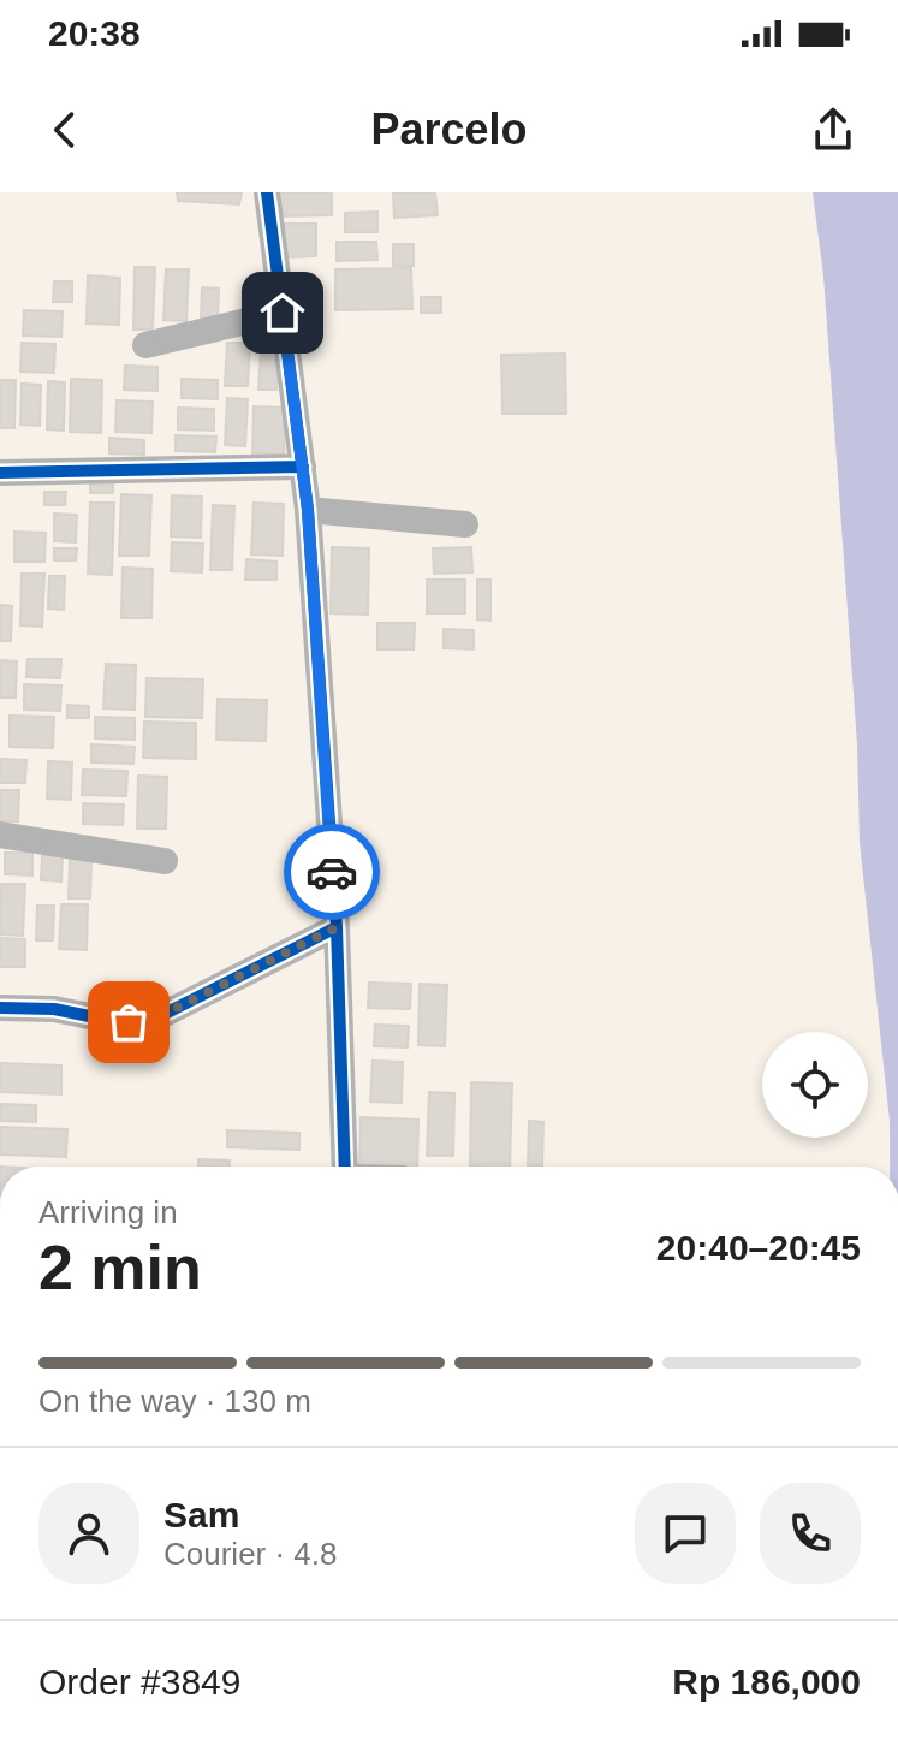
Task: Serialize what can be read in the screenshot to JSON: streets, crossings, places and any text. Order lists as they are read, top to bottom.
{
  "page": {
    "status": "20:38",
    "header": "Parcelo",
    "heading": ["2 min", "Arriving in", "20:40–20:45"],
    "panel": [
      "Sam",
      "Courier · 4.8",
      "Order #3849",
      "Rp 186,000"
    ],
    "bar": "On the way · 130 m"
  }
}
